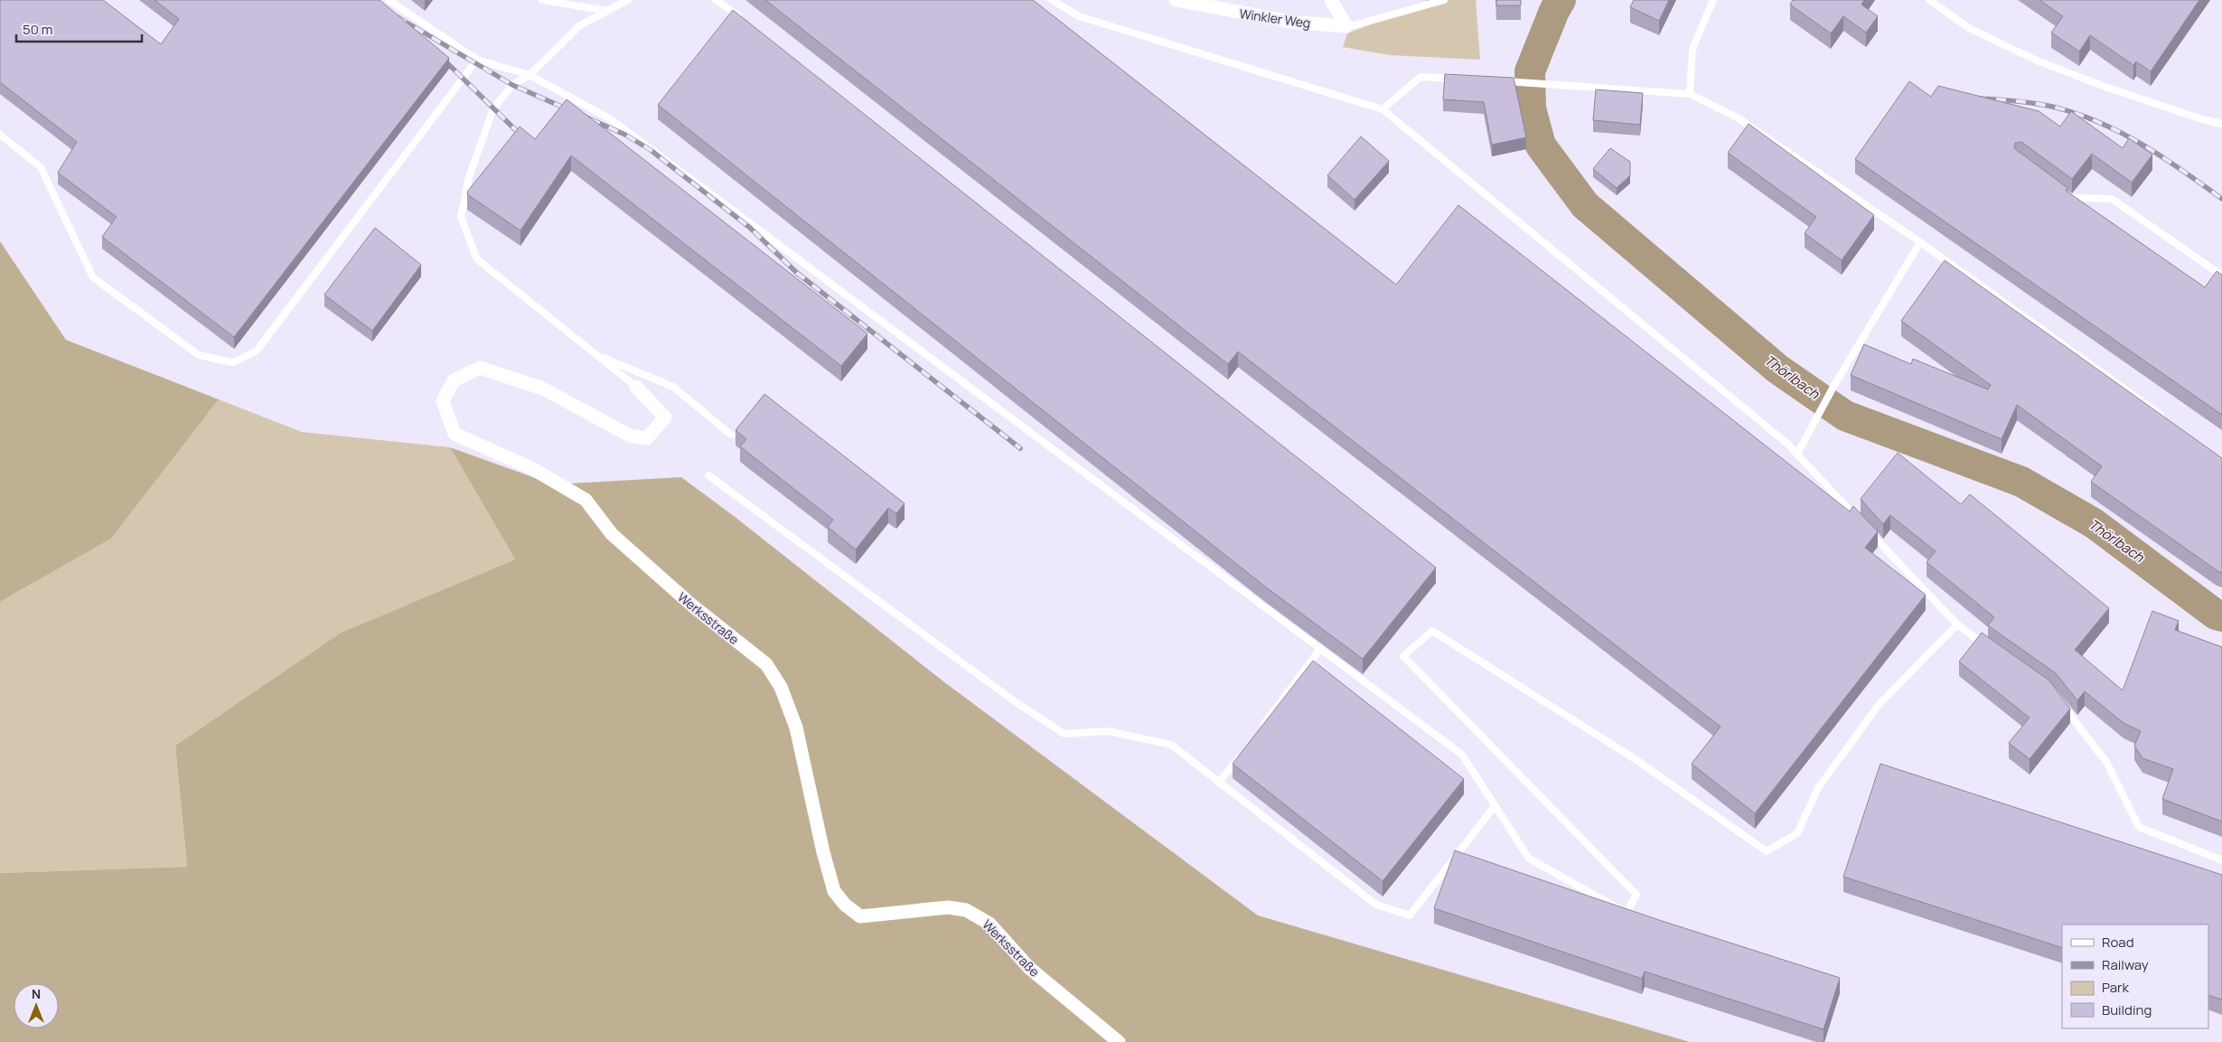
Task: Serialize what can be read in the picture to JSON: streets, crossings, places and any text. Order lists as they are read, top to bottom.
{
  "streets": {
    "street": ["Winkler Weg", "Werksstraße"]
  },
  "water": ["Thörlbach"],
  "legend": [
    "Road",
    "Railway",
    "Park",
    "Building"
  ],
  "scale_bar": "50 m",
  "north": "top"
}
